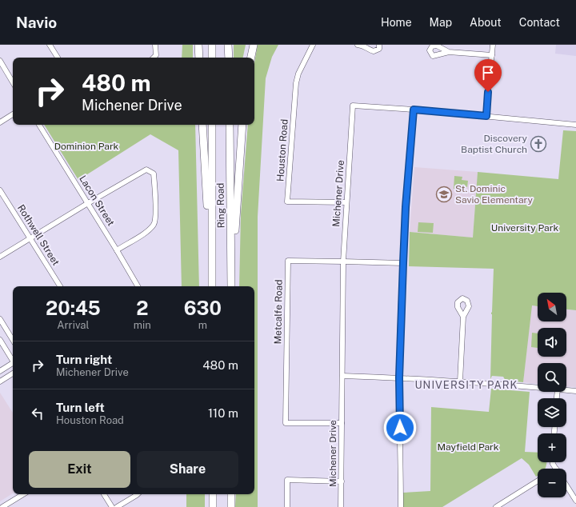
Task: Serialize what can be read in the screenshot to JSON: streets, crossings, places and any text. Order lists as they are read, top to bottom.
{
  "streets": {
    "highway": ["Ring Road"],
    "street": [
      "Houston Road",
      "Michener Drive",
      "Lacon Street",
      "Rothwell Street",
      "Metcalfe Road"
    ]
  },
  "crossings": [
    ["Houston Road", "Michener Drive"],
    ["Michener Drive", "Metcalfe Road"]
  ],
  "districts": ["UNIVERSITY PARK"],
  "parks": ["Dominion Park", "University Park", "Mayfield Park"],
  "places": {
    "church": ["Discovery Baptist Church"],
    "school or university": ["St. Dominic Savio Elementary"]
  },
  "north": "top left",
  "page": {
    "header": "Navio",
    "nav": [
      "Home",
      "Map",
      "About",
      "Contact"
    ],
    "turn": ["480 m", "Michener Drive"],
    "eta": [
      "20:45",
      "Arrival",
      "2",
      "min",
      "630",
      "m"
    ],
    "map_buttons": ["+", "−"],
    "list": [
      {
        "name": "Turn right",
        "note": "Michener Drive",
        "value": "480 m"
      },
      {
        "name": "Turn left",
        "note": "Houston Road",
        "value": "110 m"
      }
    ],
    "buttons": ["Exit", "Share"]
  }
}
